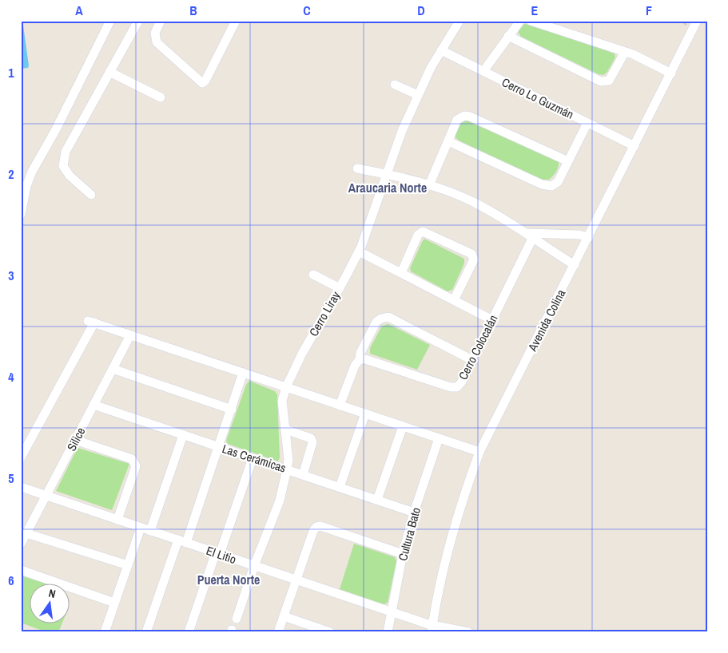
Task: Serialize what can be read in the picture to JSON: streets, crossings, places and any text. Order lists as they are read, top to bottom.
{
  "streets": {
    "street": [
      "Cerro Lo Guzmán",
      "Cerro Liray",
      "Avenida Colina",
      "Cerro Colocalán",
      "Silice",
      "Las Cerámicas",
      "Cultura Bato",
      "El Litio"
    ]
  },
  "crossings": [
    ["Cerro Lo Guzmán", "Cerro Liray"],
    ["Cerro Lo Guzmán", "Avenida Colina"],
    ["Cerro Liray", "Las Cerámicas"],
    ["Cerro Liray", "El Litio"],
    ["Avenida Colina", "El Litio"],
    ["Silice", "Las Cerámicas"],
    ["Silice", "El Litio"],
    ["Las Cerámicas", "Cultura Bato"],
    ["Cultura Bato", "El Litio"]
  ],
  "districts": ["Araucaria Norte", "Puerta Norte"],
  "north": "top",
  "grid": {
    "columns": [
      "A",
      "B",
      "C",
      "D",
      "E",
      "F"
    ],
    "rows": [
      "1",
      "2",
      "3",
      "4",
      "5",
      "6"
    ]
  }
}
